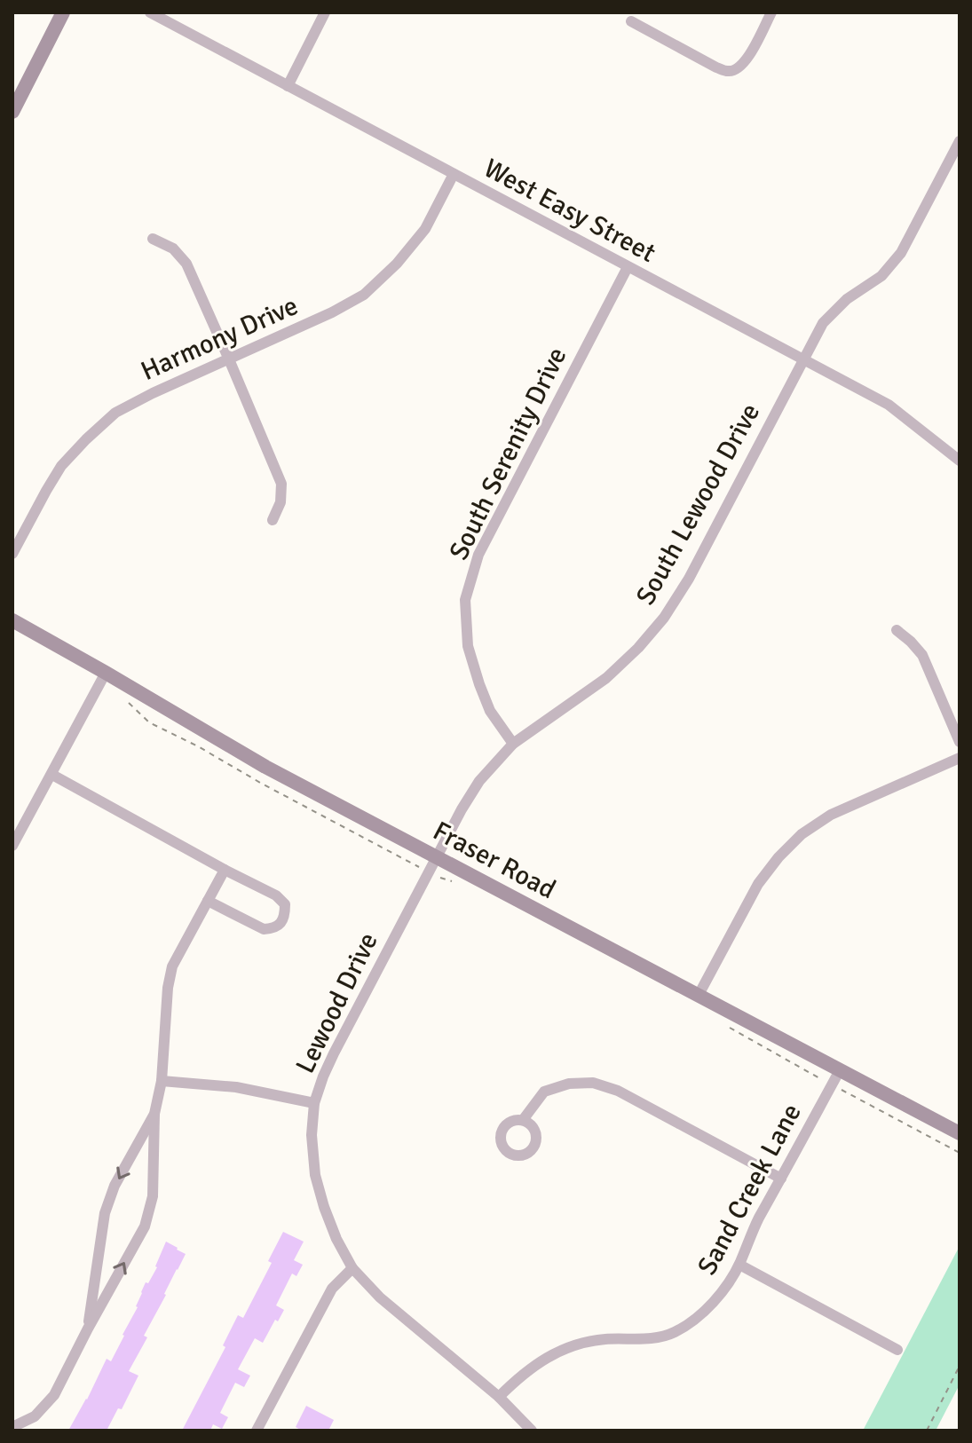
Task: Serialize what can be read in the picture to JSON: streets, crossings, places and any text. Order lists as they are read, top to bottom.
{
  "streets": {
    "street": [
      "West Easy Street",
      "Harmony Drive",
      "South Serenity Drive",
      "South Lewood Drive",
      "Fraser Road",
      "Lewood Drive",
      "Sand Creek Lane"
    ]
  },
  "crossings": [
    ["West Easy Street", "Harmony Drive"],
    ["West Easy Street", "South Serenity Drive"],
    ["West Easy Street", "South Lewood Drive"],
    ["South Serenity Drive", "South Lewood Drive"],
    ["South Lewood Drive", "Fraser Road"],
    ["South Lewood Drive", "Lewood Drive"],
    ["Fraser Road", "Lewood Drive"],
    ["Fraser Road", "Sand Creek Lane"],
    ["Lewood Drive", "Sand Creek Lane"]
  ]
}
